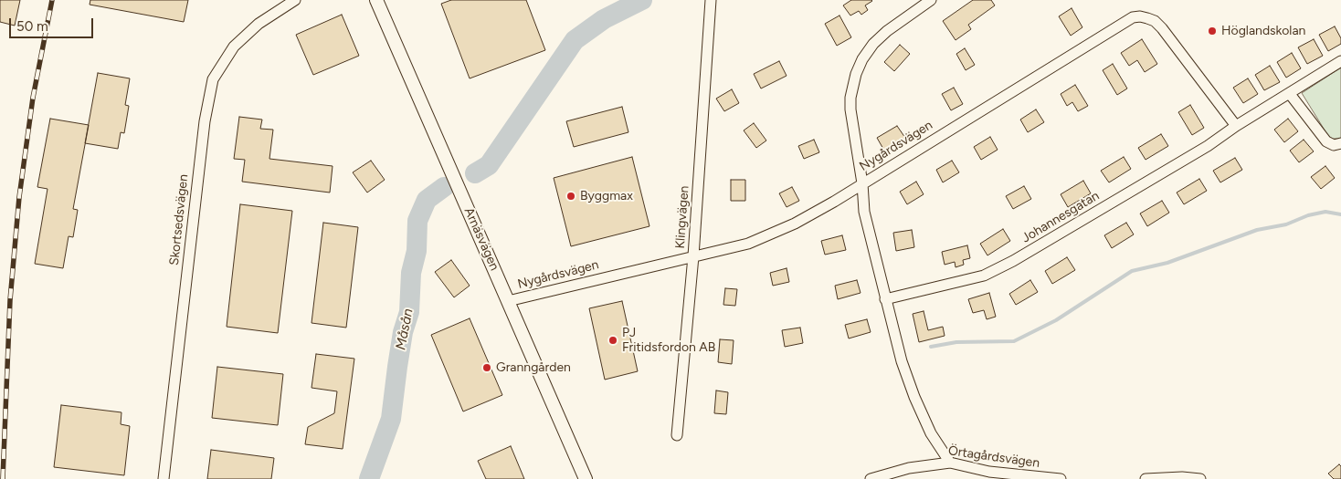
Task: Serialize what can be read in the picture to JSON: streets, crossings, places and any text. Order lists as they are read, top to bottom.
{
  "streets": {
    "street": [
      "Nygårdsvägen",
      "Klingvägen",
      "Johannesgatan",
      "Skortsedsvägen",
      "Arnäsvägen",
      "Örtagårdsvägen"
    ]
  },
  "crossings": [
    ["Nygårdsvägen", "Klingvägen"],
    ["Nygårdsvägen", "Johannesgatan"],
    ["Nygårdsvägen", "Arnäsvägen"]
  ],
  "water": ["Måsån"],
  "places": [
    "Höglandskolan",
    "Byggmax",
    "PJ Fritidsfordon AB",
    "Granngården"
  ],
  "scale_bar": "50 m"
}
